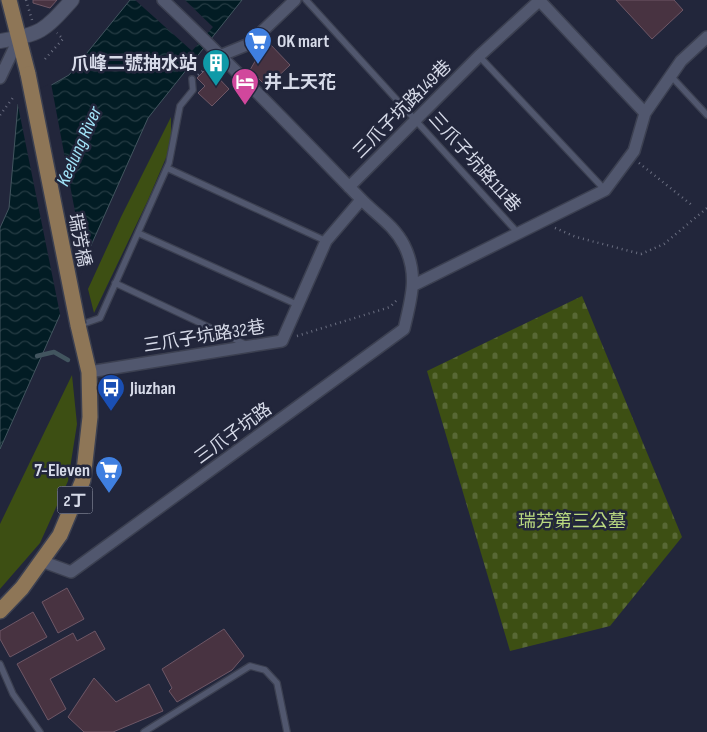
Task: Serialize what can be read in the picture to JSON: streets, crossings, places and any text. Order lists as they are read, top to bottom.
{
  "streets": {
    "main road": ["瑞芳橋", "2丁"],
    "street": ["三爪子坑路149巷", "三爪子坑路32巷", "三爪子坑路"],
    "lane": ["三爪子坑路111巷"]
  },
  "crossings": [
    ["三爪子坑路149巷", "三爪子坑路111巷"],
    ["三爪子坑路149巷", "三爪子坑路"],
    ["瑞芳橋", "2丁"],
    ["三爪子坑路32巷", "三爪子坑路"],
    ["三爪子坑路32巷", "2丁"],
    ["三爪子坑路", "2丁"]
  ],
  "water": ["Keelung River"],
  "parks": ["瑞芳第三公墓"],
  "places": {
    "supermarket": ["OK mart", "7-Eleven"],
    "building": ["爪峰二號抽水站"],
    "hotel": ["井上天花"],
    "bus stop": ["Jiuzhan"]
  }
}
